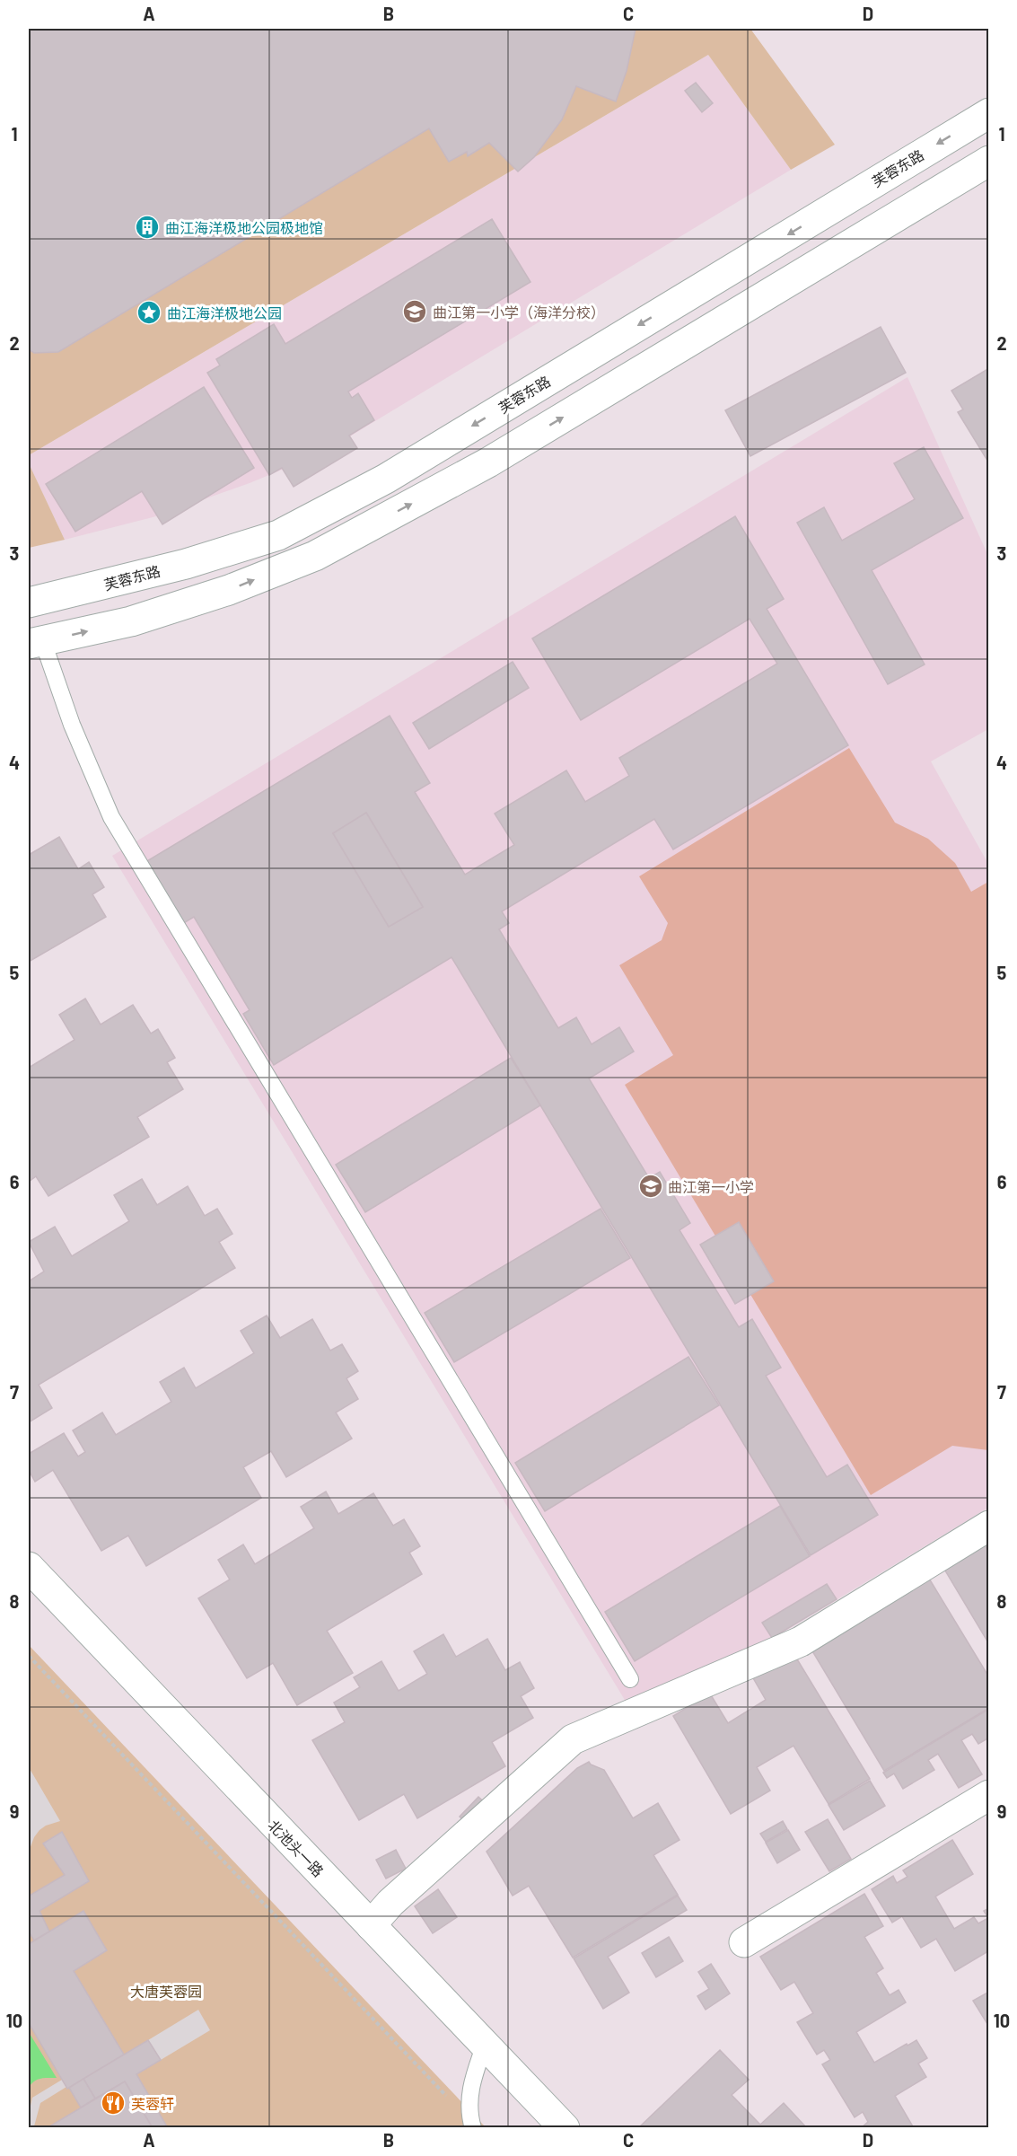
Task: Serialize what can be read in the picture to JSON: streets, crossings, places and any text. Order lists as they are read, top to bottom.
{
  "streets": {
    "main road": ["芙蓉东路", "北池头一路"]
  },
  "parks": ["大唐芙蓉园"],
  "places": {
    "building": ["曲江海洋极地公园极地馆"],
    "school or university": ["曲江第一小学（海洋分校）", "曲江第一小学"],
    "place": ["曲江海洋极地公园"],
    "restaurant": ["芙蓉轩"]
  },
  "grid": {
    "columns": [
      "A",
      "B",
      "C",
      "D"
    ],
    "rows": [
      "1",
      "2",
      "3",
      "4",
      "5",
      "6",
      "7",
      "8",
      "9",
      "10"
    ]
  }
}
